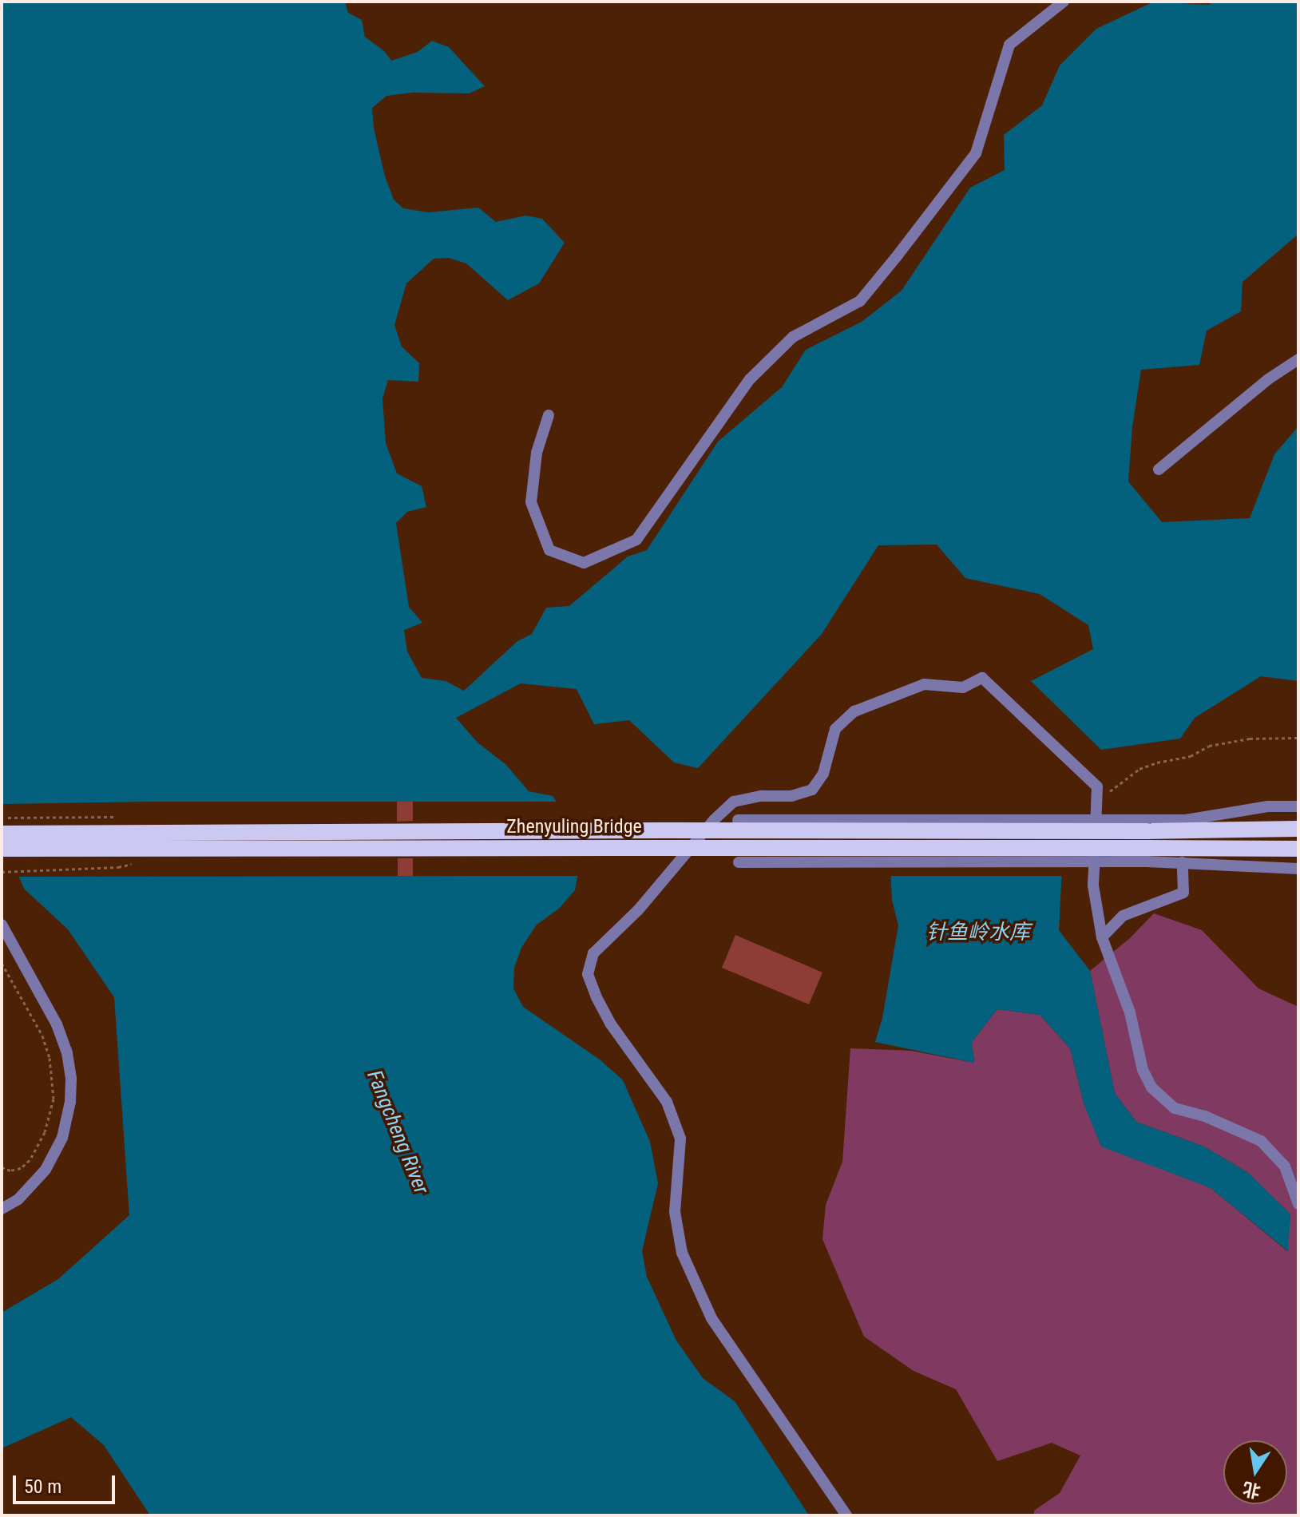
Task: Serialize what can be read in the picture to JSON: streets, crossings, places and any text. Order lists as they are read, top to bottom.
{
  "streets": {
    "main road": ["Zhenyuling Bridge"]
  },
  "water": ["针鱼岭水库", "Fangcheng River"],
  "scale_bar": "50 m",
  "north": "bottom"
}
